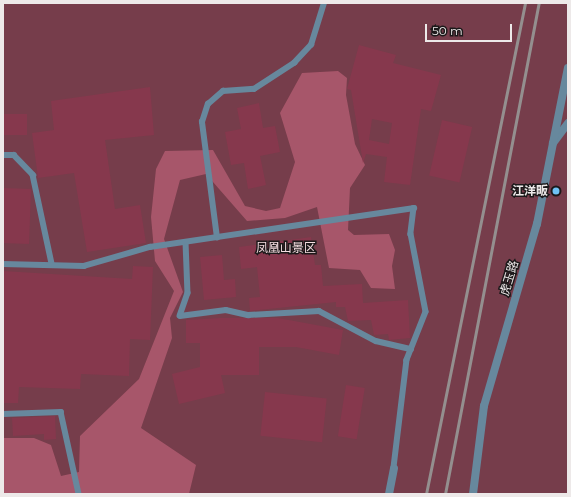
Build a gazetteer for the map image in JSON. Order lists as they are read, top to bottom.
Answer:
{
  "streets": {
    "street": ["虎玉路"]
  },
  "parks": ["凤凰山景区"],
  "places": ["江洋畈"],
  "scale_bar": "50 m"
}
